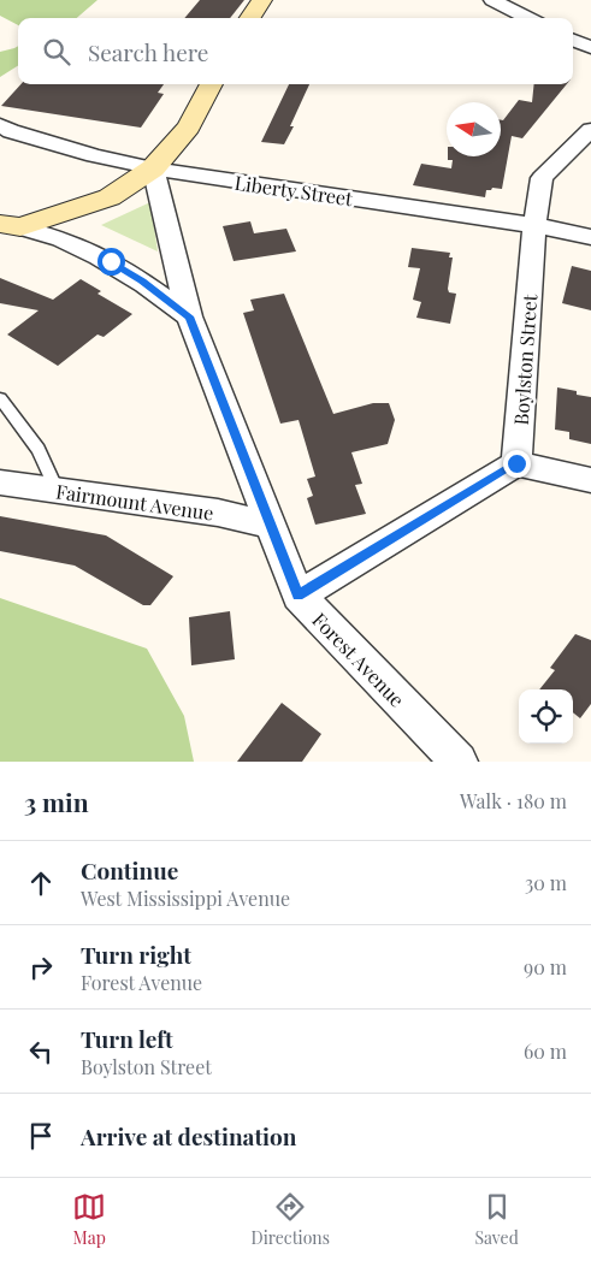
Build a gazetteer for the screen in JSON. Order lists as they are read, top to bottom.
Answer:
{
  "streets": {
    "street": [
      "Liberty Street",
      "Boylston Street",
      "Fairmount Avenue",
      "Forest Avenue"
    ]
  },
  "crossings": [
    ["Liberty Street", "Boylston Street"],
    ["Liberty Street", "Forest Avenue"],
    ["Fairmount Avenue", "Forest Avenue"]
  ],
  "north": "left",
  "page": {
    "search": "Search here",
    "heading": ["3 min", "Walk · 180 m"],
    "list": [
      ["Continue", "West Mississippi Avenue", "30 m"],
      ["Turn right", "Forest Avenue", "90 m"],
      ["Turn left", "Boylston Street", "60 m"],
      "Arrive at destination"
    ],
    "nav": ["Map", "Directions", "Saved"]
  }
}
